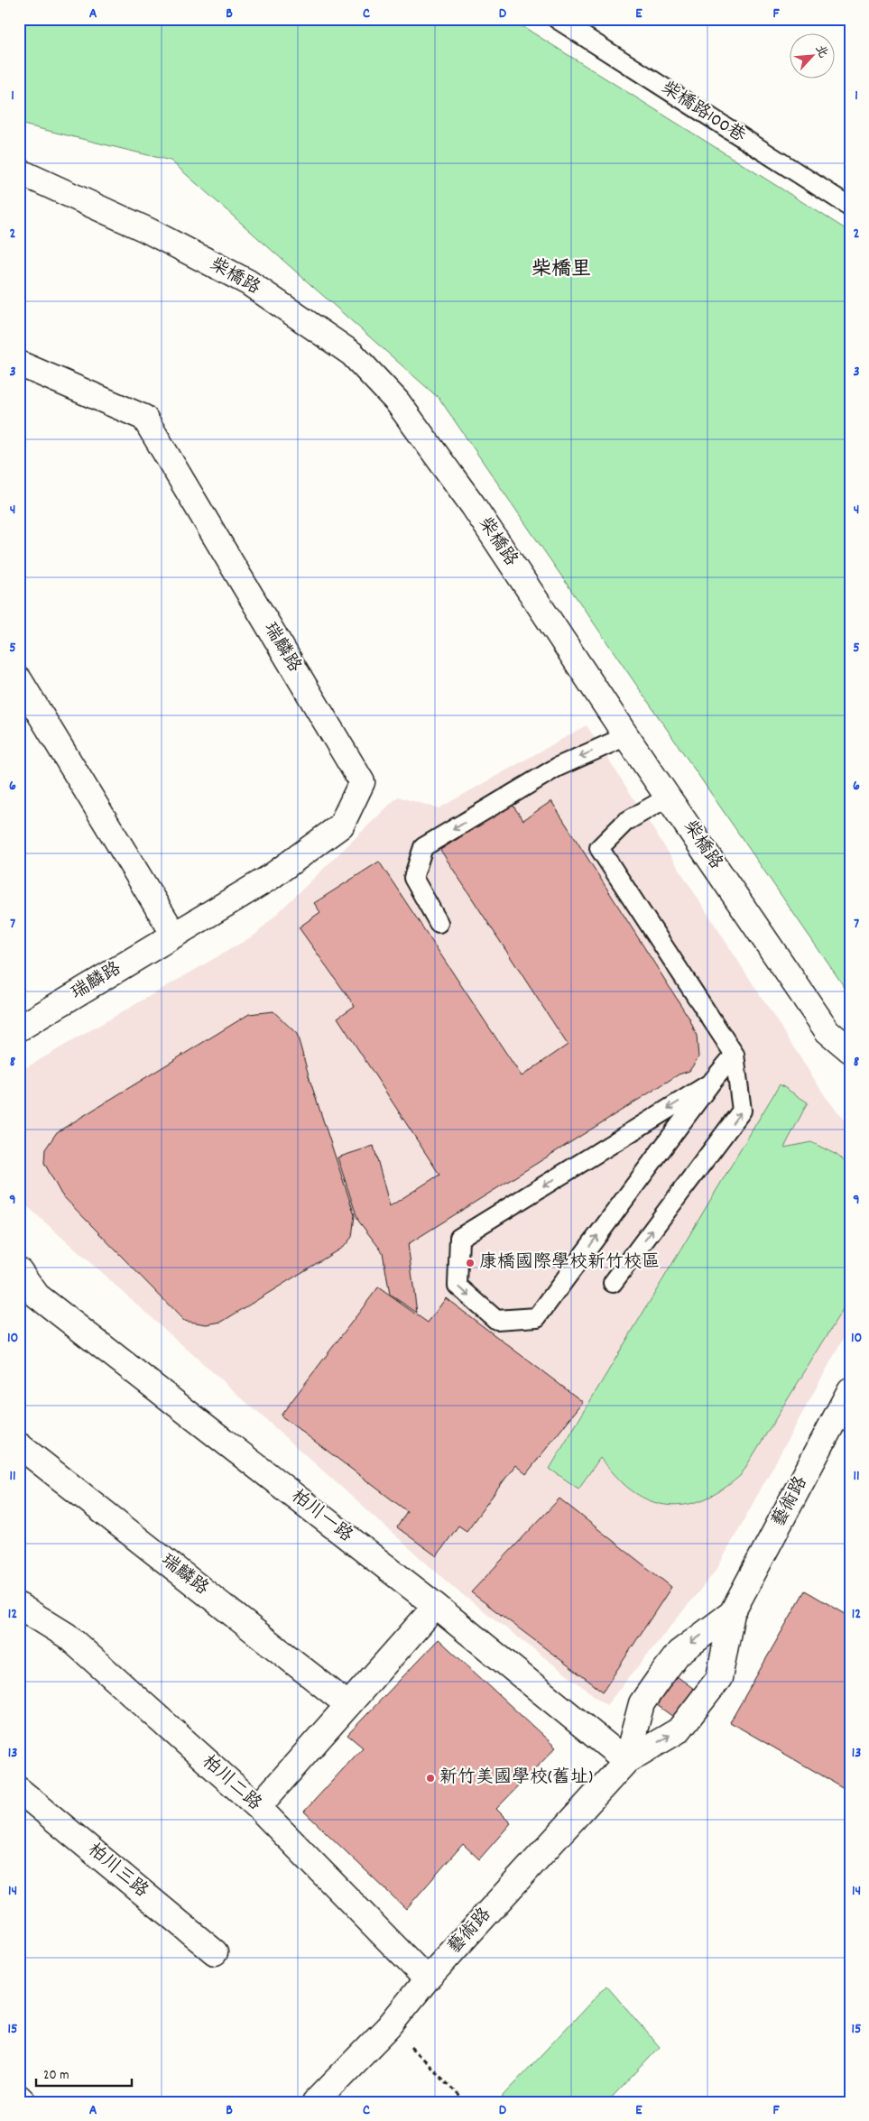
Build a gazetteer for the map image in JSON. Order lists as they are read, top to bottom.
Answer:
{
  "streets": {
    "street": [
      "柴橋路",
      "瑞麟路",
      "藝術路",
      "柏川一路",
      "柏川二路",
      "柏川三路"
    ],
    "lane": ["柴橋路100巷"]
  },
  "crossings": [
    ["藝術路", "柏川一路"],
    ["藝術路", "柏川二路"]
  ],
  "districts": ["柴橋里"],
  "places": ["康橋國際學校新竹校區", "新竹美國學校(舊址)"],
  "scale_bar": "20 m",
  "north": "top right",
  "grid": {
    "columns": [
      "A",
      "B",
      "C",
      "D",
      "E",
      "F"
    ],
    "rows": [
      "1",
      "2",
      "3",
      "4",
      "5",
      "6",
      "7",
      "8",
      "9",
      "10",
      "11",
      "12",
      "13",
      "14",
      "15"
    ]
  }
}
